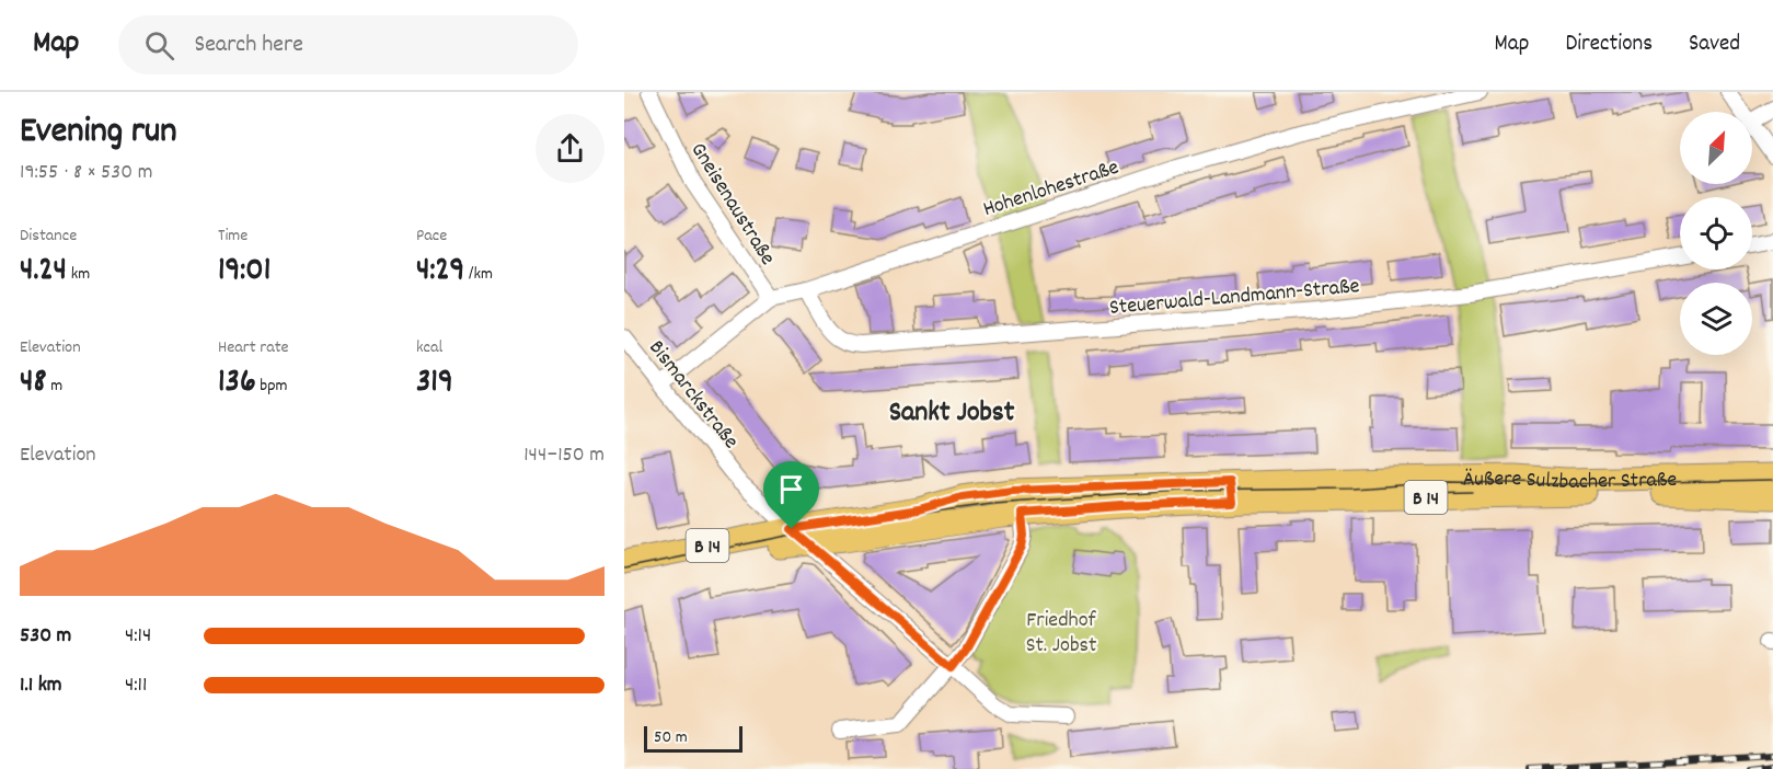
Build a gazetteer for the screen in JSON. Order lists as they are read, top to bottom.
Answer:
{
  "streets": {
    "main road": ["Äußere Sulzbacher Straße", "B 14"],
    "street": [
      "Hohenlohestraße",
      "Gneisenaustraße",
      "Steuerwald-Landmann-Straße",
      "Bismarckstraße"
    ]
  },
  "crossings": [
    ["Hohenlohestraße", "Gneisenaustraße"],
    ["Hohenlohestraße", "Steuerwald-Landmann-Straße"],
    ["Hohenlohestraße", "Bismarckstraße"],
    ["Bismarckstraße", "Äußere Sulzbacher Straße"]
  ],
  "districts": ["Sankt Jobst"],
  "parks": ["Friedhof St. Jobst"],
  "scale_bar": "50 m",
  "north": "top right",
  "page": {
    "header": "Map",
    "search": "Search here",
    "nav": ["Map", "Directions", "Saved"],
    "heading": ["Evening run", "19:55 · 8 × 530 m"],
    "stats": [
      ["Distance", "4.24 km"],
      ["Time", "19:01"],
      ["Pace", "4:29 /km"],
      ["Elevation", "48 m"],
      ["Heart rate", "136 bpm"],
      ["kcal", "319"]
    ],
    "chart": ["Elevation", "144–150 m"],
    "list": [
      {
        "name": "530 m",
        "note": "4:14"
      },
      {
        "name": "1.1 km",
        "note": "4:11"
      }
    ],
    "scale": "50 m"
  }
}
